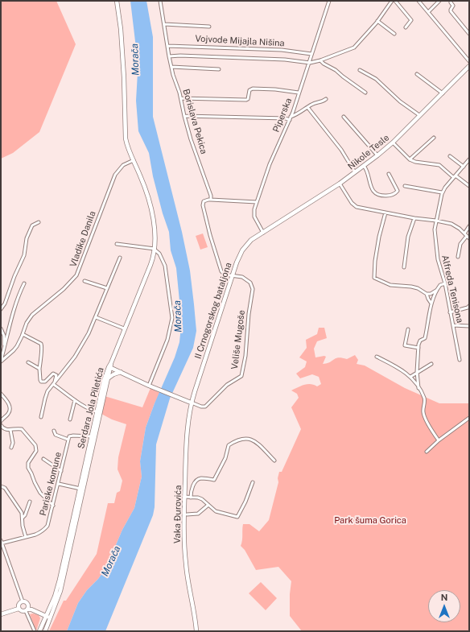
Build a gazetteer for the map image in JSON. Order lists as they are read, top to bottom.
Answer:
{
  "streets": {
    "main road": [
      "Nikole Tesle",
      "II Crnogorskog bataljona",
      "Serdara Jola Piletića",
      "Vaka Đurovića"
    ],
    "street": [
      "Vojvode Mijajla Nišina",
      "Piperska",
      "Borislava Pekica",
      "Vladike Danila",
      "Alfreda Tenisona",
      "Veliše Mugoše",
      "Pariske komune"
    ]
  },
  "crossings": [
    ["Vojvode Mijajla Nišina", "Piperska"],
    ["Vojvode Mijajla Nišina", "Borislava Pekica"],
    ["Piperska", "Nikole Tesle"],
    ["Piperska", "II Crnogorskog bataljona"],
    ["Nikole Tesle", "II Crnogorskog bataljona"],
    ["Vladike Danila", "Serdara Jola Piletića"],
    ["II Crnogorskog bataljona", "Veliše Mugoše"],
    ["II Crnogorskog bataljona", "Vaka Đurovića"],
    ["Veliše Mugoše", "Vaka Đurovića"]
  ],
  "water": ["Morača"],
  "parks": ["Park šuma Gorica"],
  "north": "top"
}
